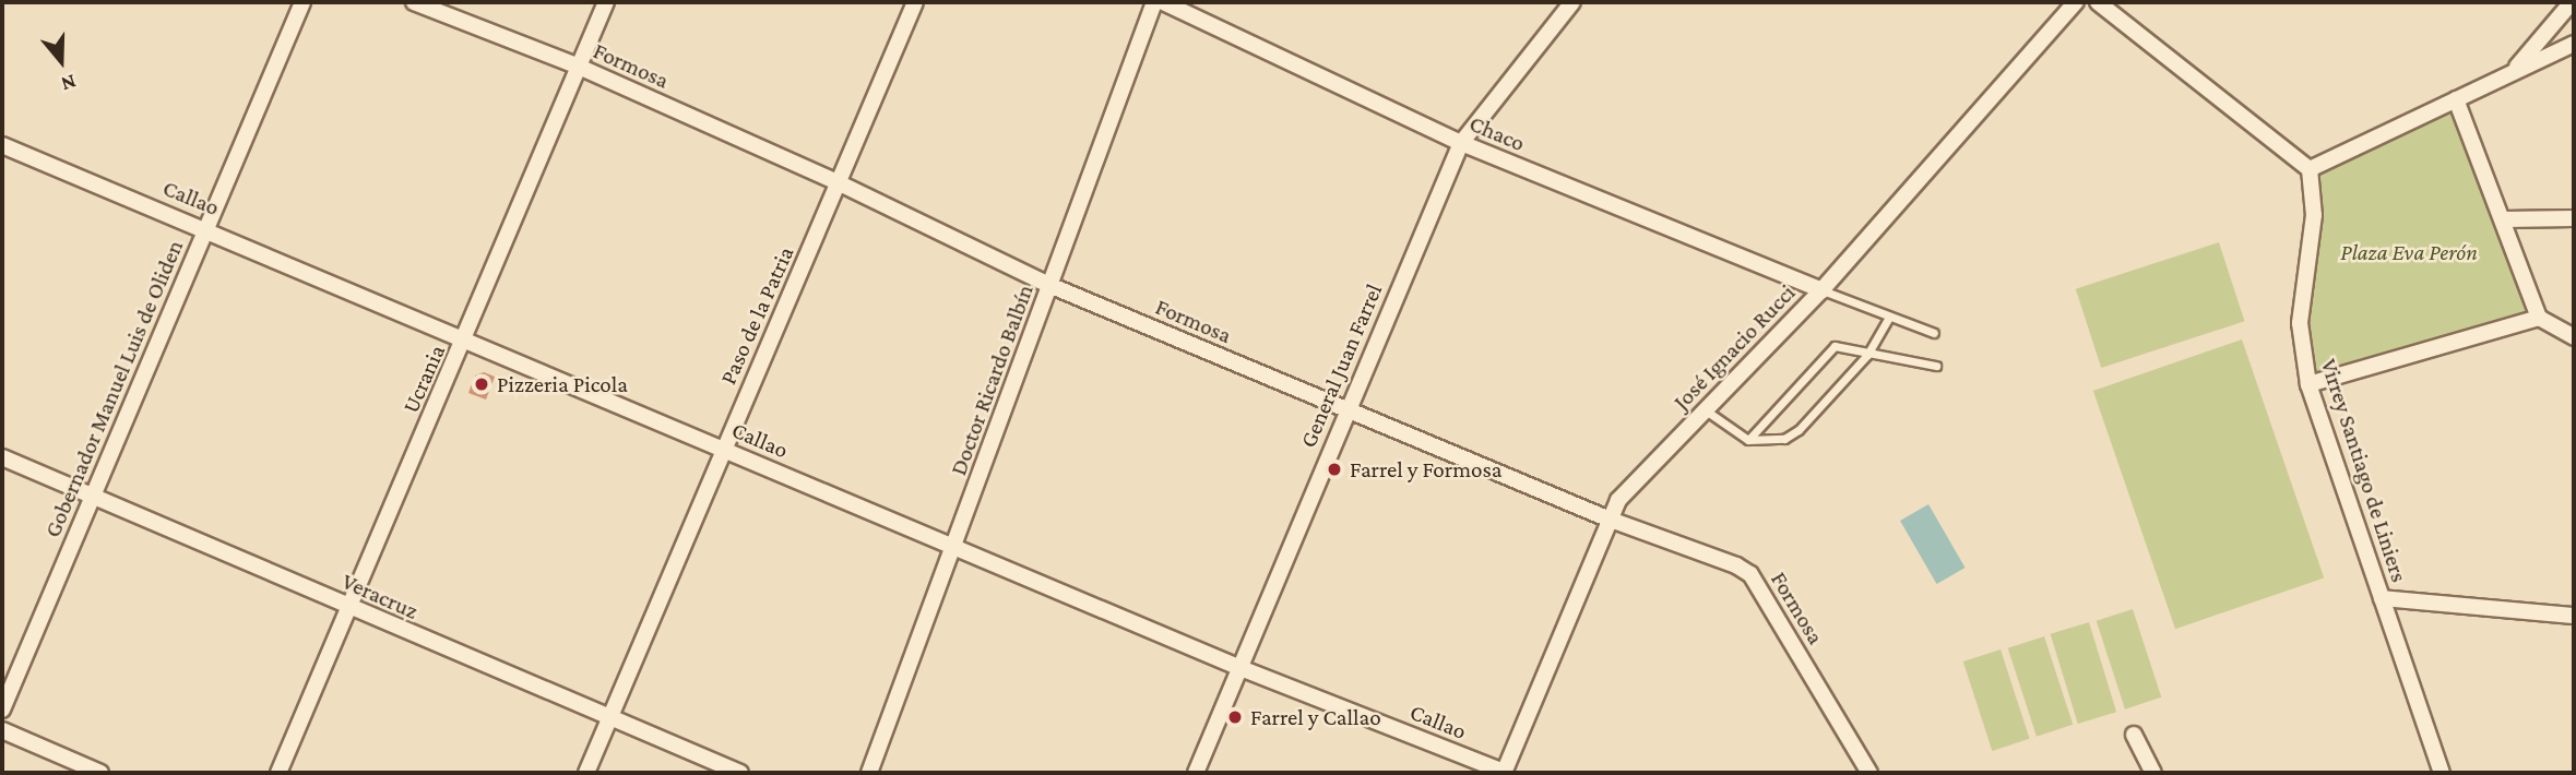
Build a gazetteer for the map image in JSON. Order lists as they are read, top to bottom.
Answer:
{
  "streets": {
    "street": [
      "Formosa",
      "Chaco",
      "Callao",
      "Paso de la Patria",
      "José Ignacio Rucci",
      "General Juan Farrel",
      "Ucrania",
      "Doctor Ricardo Balbín",
      "Gobernador Manuel Luis de Oliden",
      "Virrey Santiago de Liniers",
      "Veracruz"
    ]
  },
  "crossings": [
    ["Formosa", "Paso de la Patria"],
    ["Formosa", "José Ignacio Rucci"],
    ["Formosa", "General Juan Farrel"],
    ["Formosa", "Ucrania"],
    ["Formosa", "Doctor Ricardo Balbín"],
    ["Chaco", "José Ignacio Rucci"],
    ["Chaco", "General Juan Farrel"],
    ["Callao", "Paso de la Patria"],
    ["Callao", "José Ignacio Rucci"],
    ["Callao", "General Juan Farrel"],
    ["Callao", "Ucrania"],
    ["Callao", "Doctor Ricardo Balbín"],
    ["Callao", "Gobernador Manuel Luis de Oliden"],
    ["Paso de la Patria", "Veracruz"],
    ["Ucrania", "Veracruz"],
    ["Gobernador Manuel Luis de Oliden", "Veracruz"]
  ],
  "parks": ["Plaza Eva Perón"],
  "places": ["Pizzeria Picola", "Farrel y Formosa", "Farrel y Callao"],
  "north": "bottom"
}
